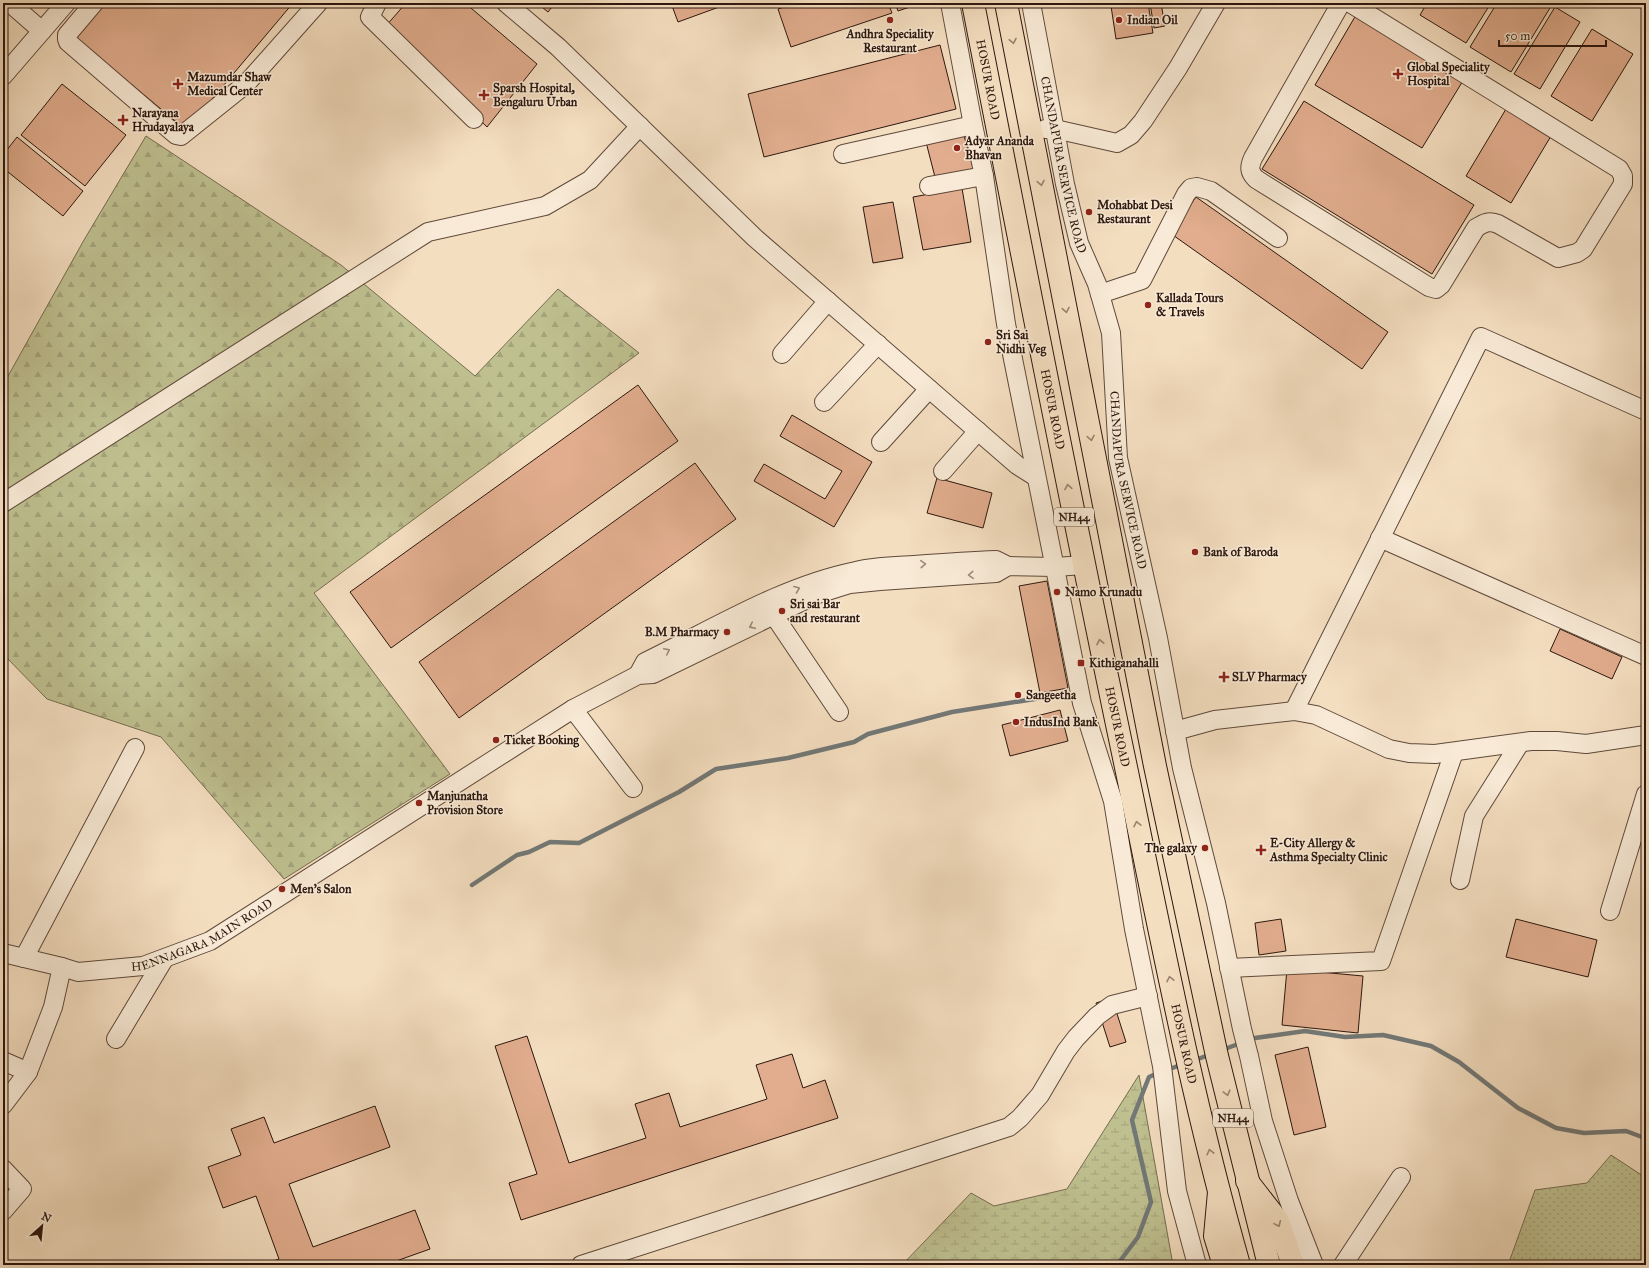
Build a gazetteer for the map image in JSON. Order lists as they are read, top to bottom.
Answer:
{
  "streets": {
    "main road": ["HOSUR ROAD", "NH44"],
    "street": ["CHANDAPURA SERVICE ROAD", "HENNAGARA MAIN ROAD"]
  },
  "crossings": [
    ["HOSUR ROAD", "HENNAGARA MAIN ROAD"]
  ],
  "places": {
    "other": [
      "Andhra Speciality Restaurant",
      "Indian Oil",
      "Adyar Ananda Bhavan",
      "Mohabbat Desi Restaurant",
      "Kallada Tours & Travels",
      "Sri Sai Nidhi Veg",
      "Bank of Baroda",
      "Namo Krunadu",
      "Sri sai Bar and restaurant",
      "B.M Pharmacy",
      "Sangeetha",
      "IndusInd Bank",
      "Ticket Booking",
      "Manjunatha Provision Store",
      "The galaxy",
      "Men's Salon"
    ],
    "health": [
      "Global Speciality Hospital",
      "Mazumdar Shaw Medical Center",
      "Sparsh Hospital, Bengaluru Urban",
      "Narayana Hrudayalaya",
      "SLV Pharmacy",
      "E-City Allergy & Asthma Specialty Clinic"
    ],
    "transit": ["Kithiganahalli"]
  },
  "scale_bar": "50 m",
  "north": "top right"
}
